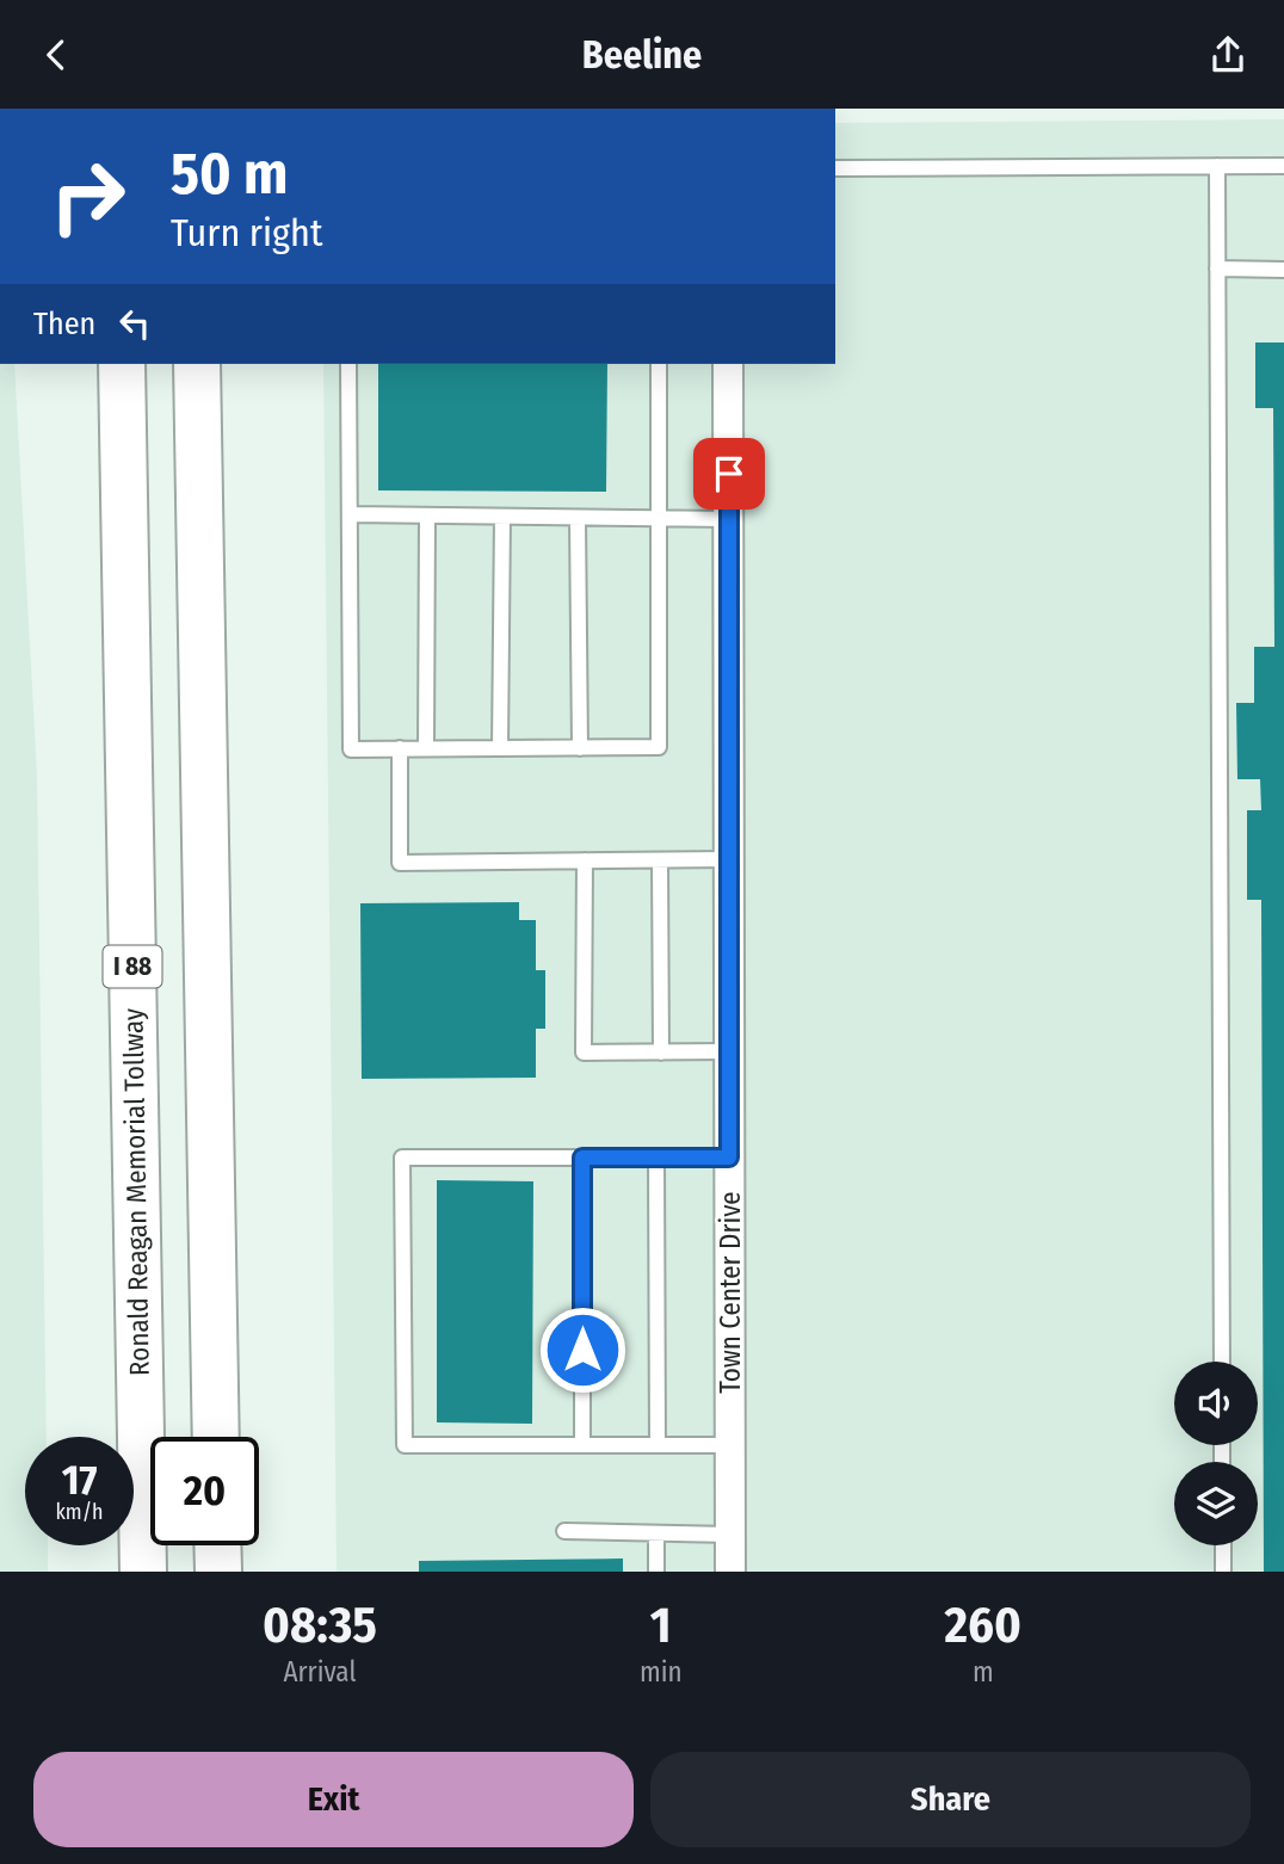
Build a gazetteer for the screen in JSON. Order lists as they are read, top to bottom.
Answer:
{
  "streets": {
    "highway": ["I 88", "Ronald Reagan Memorial Tollway"],
    "street": ["Town Center Drive"]
  },
  "page": {
    "header": "Beeline",
    "turn": ["50 m", "Turn right"],
    "then": "Then",
    "speed": "17 km/h",
    "limit": "20",
    "eta": [
      "08:35",
      "Arrival",
      "1",
      "min",
      "260",
      "m"
    ],
    "buttons": ["Exit", "Share"]
  }
}
